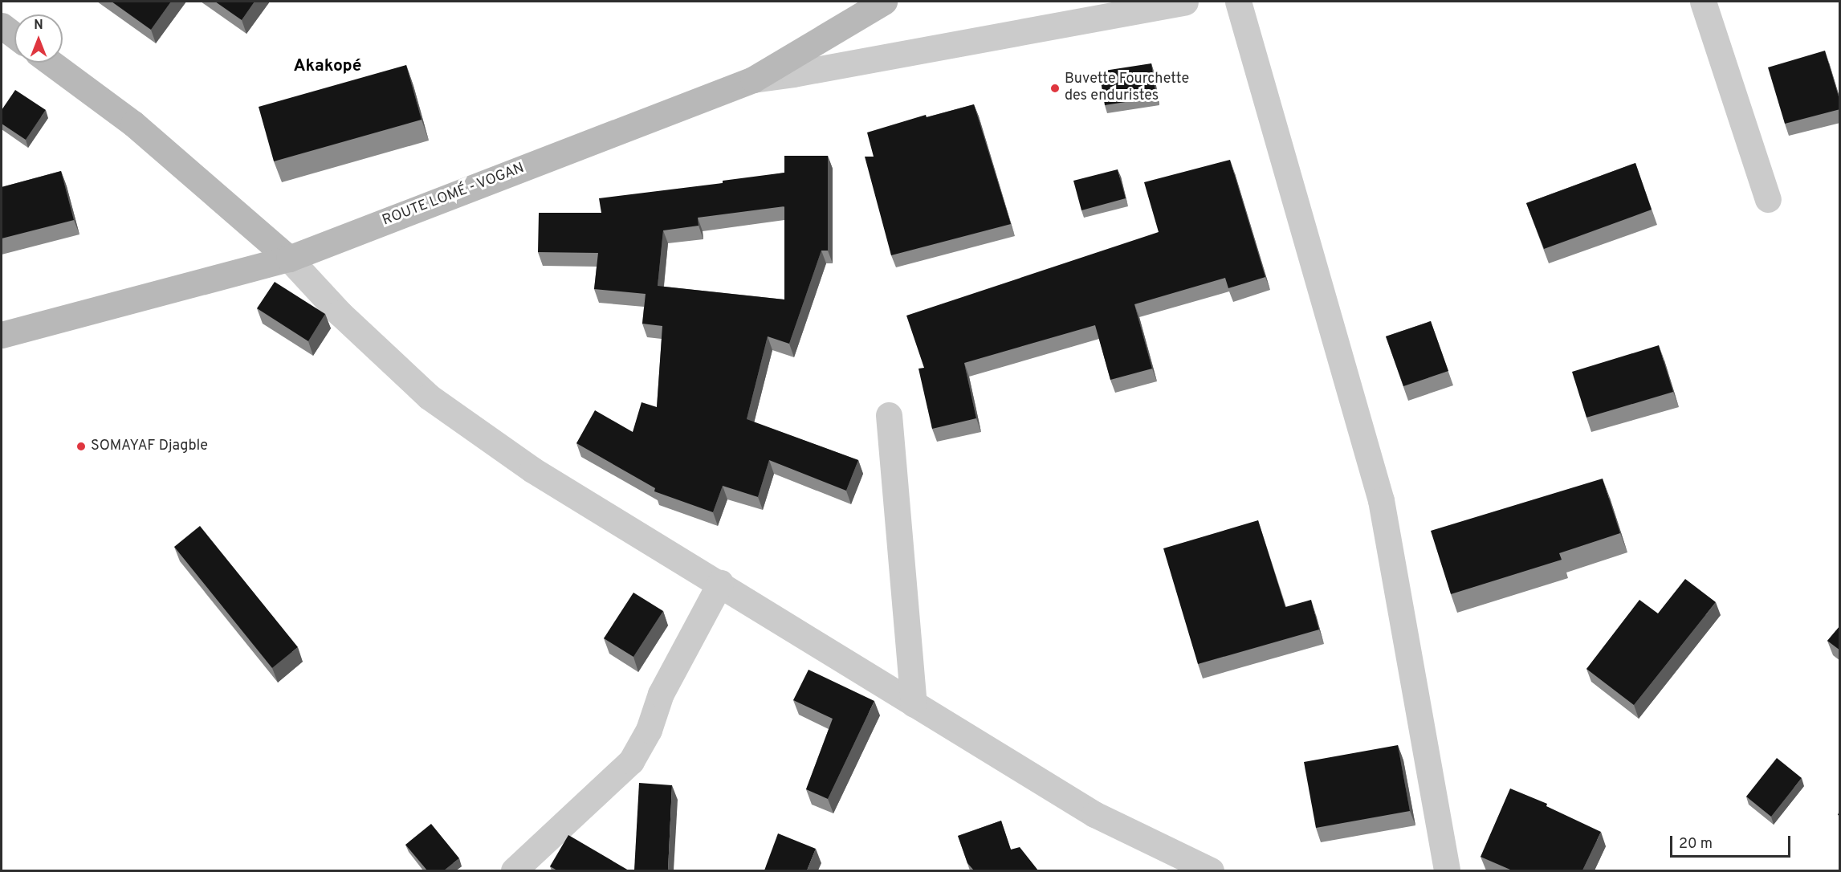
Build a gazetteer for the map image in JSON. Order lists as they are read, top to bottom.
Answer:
{
  "streets": {
    "main road": ["ROUTE LOMÉ - VOGAN"]
  },
  "districts": ["Akakopé"],
  "places": ["Buvette Fourchette des enduristes", "SOMAYAF Djagble"],
  "scale_bar": "20 m",
  "north": "top"
}
